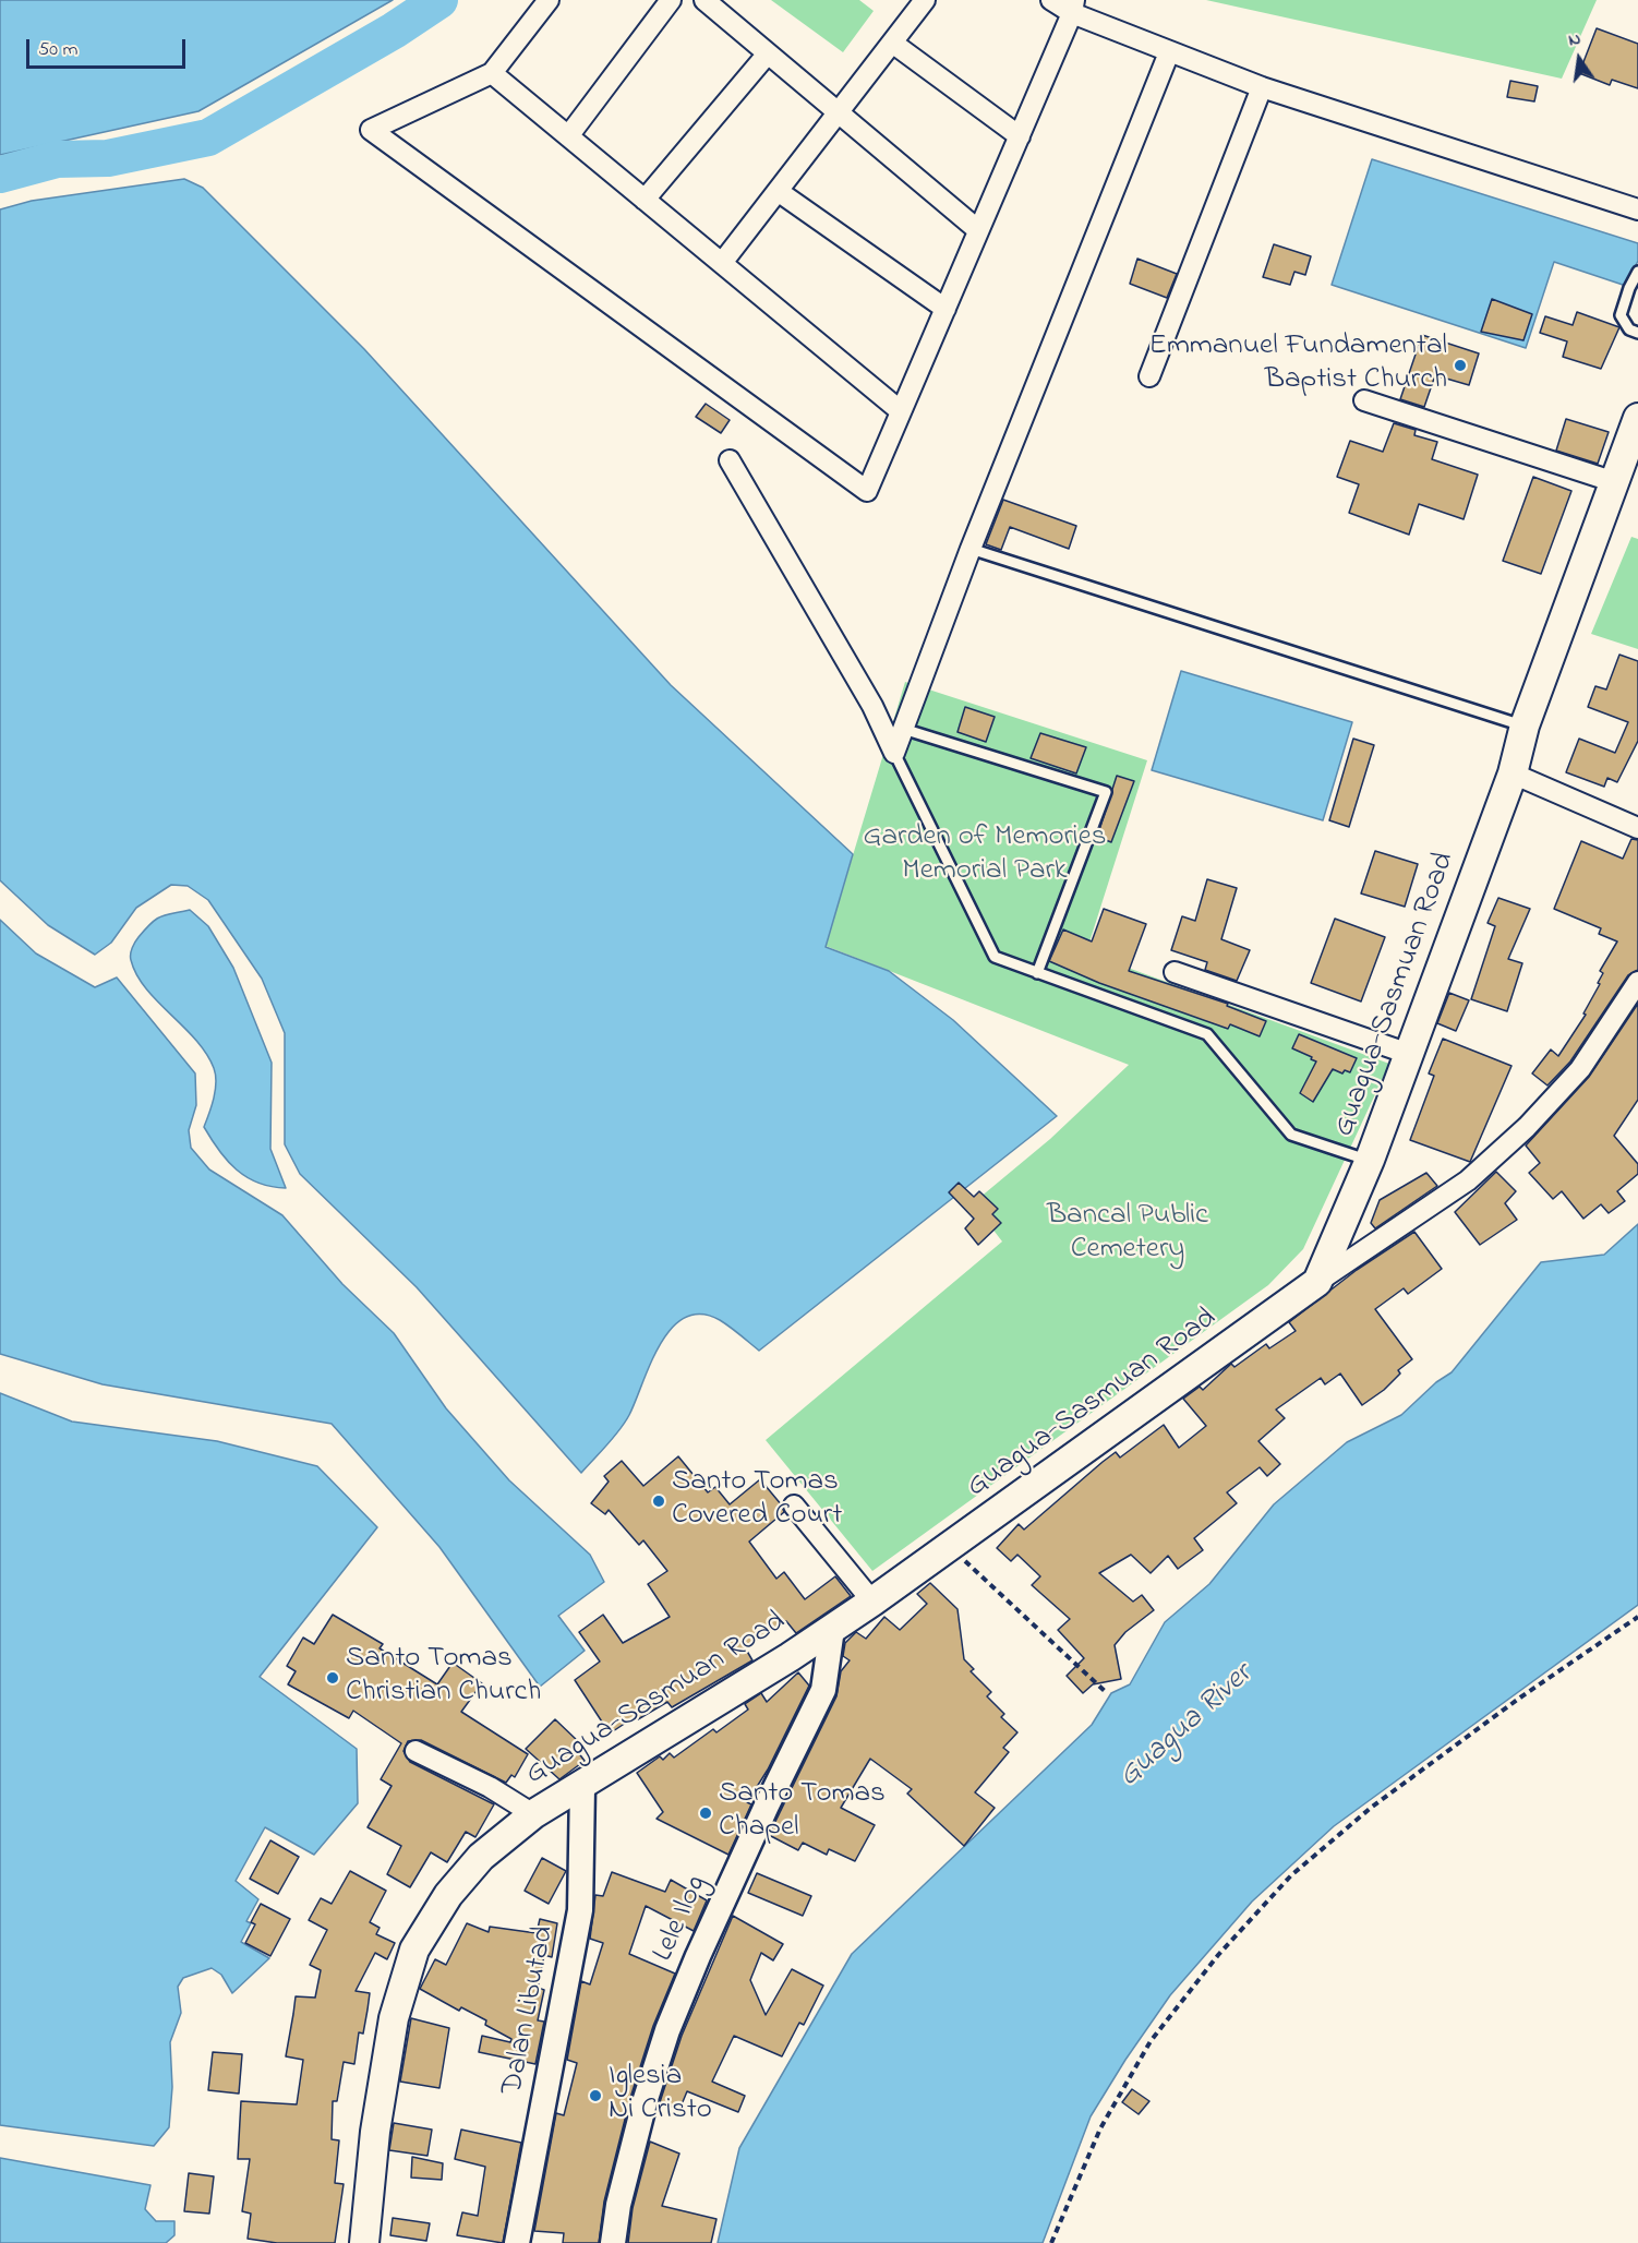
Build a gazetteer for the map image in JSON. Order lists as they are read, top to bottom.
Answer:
{
  "streets": {
    "main road": ["Guagua-Sasmuan Road"],
    "street": ["Lele Ilog", "Dalan Libutad"]
  },
  "crossings": [
    ["Guagua-Sasmuan Road", "Lele Ilog"],
    ["Guagua-Sasmuan Road", "Dalan Libutad"]
  ],
  "water": ["Guagua River"],
  "parks": ["Garden of Memories Memorial Park", "Bancal Public Cemetery"],
  "places": [
    "Emmanuel Fundamental Baptist Church",
    "Santo Tomas Covered Court",
    "Santo Tomas Christian Church",
    "Santo Tomas Chapel",
    "Iglesia Ni Cristo"
  ],
  "scale_bar": "50 m",
  "north": "top"
}
